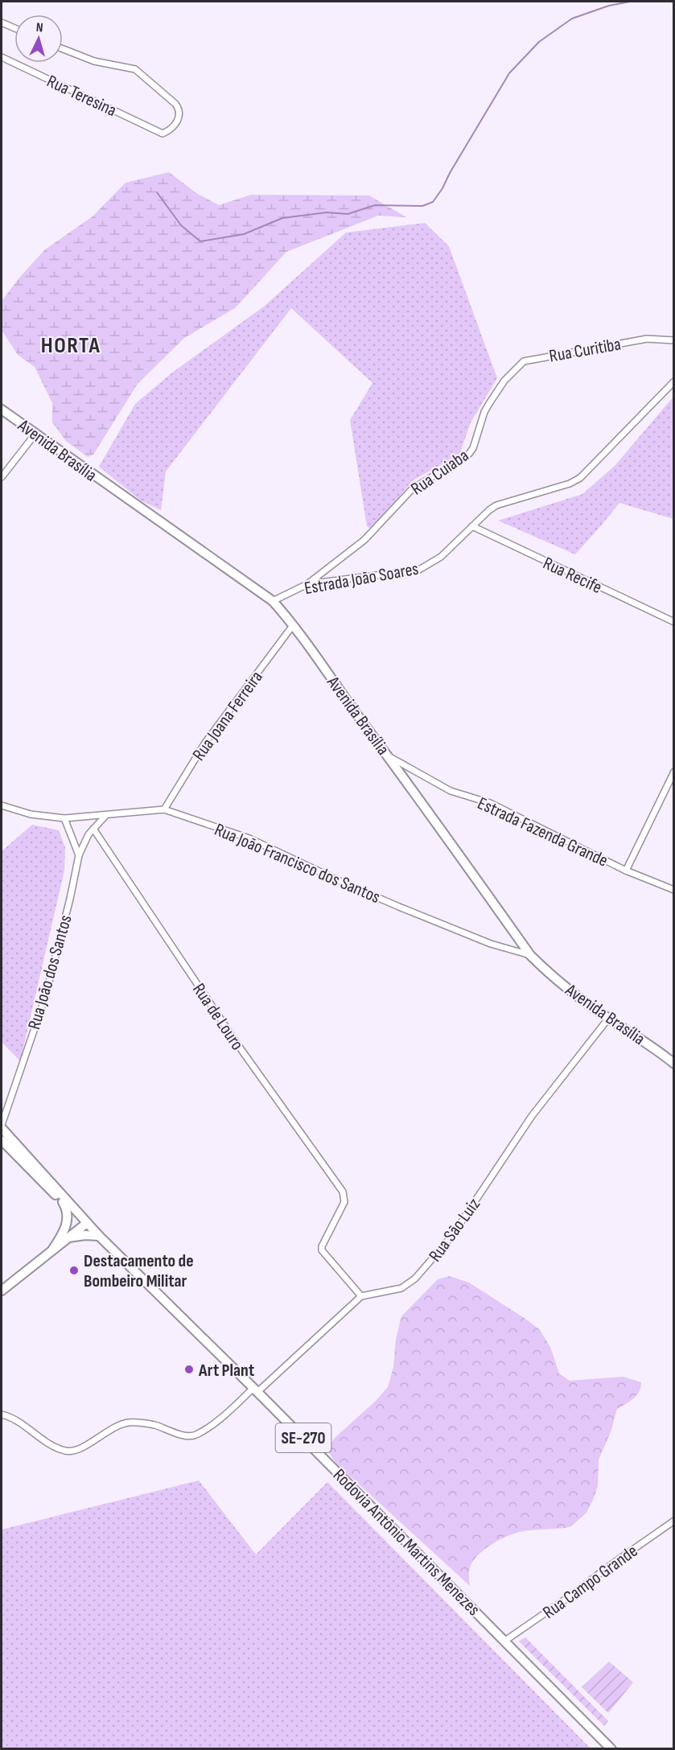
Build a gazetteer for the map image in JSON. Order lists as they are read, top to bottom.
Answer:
{
  "streets": {
    "main road": ["Avenida Brasília", "SE-270", "Rodovia Antônio Martins Menezes"],
    "street": [
      "Rua Teresina",
      "Rua Curitiba",
      "Rua Cuiaba",
      "Rua Recife",
      "Estrada João Soares",
      "Rua Joana Ferreira",
      "Estrada Fazenda Grande",
      "Rua João Francisco dos Santos",
      "Rua João dos Santos",
      "Rua de Louro",
      "Rua São Luiz",
      "Rua Campo Grande"
    ]
  },
  "crossings": [
    ["Rua Curitiba", "Rua Cuiaba"],
    ["Avenida Brasília", "Estrada João Soares"],
    ["Avenida Brasília", "Rua Joana Ferreira"],
    ["Avenida Brasília", "Estrada Fazenda Grande"],
    ["Avenida Brasília", "Rua João Francisco dos Santos"],
    ["Avenida Brasília", "Rua São Luiz"],
    ["Rua Cuiaba", "Estrada João Soares"],
    ["Rua Recife", "Estrada João Soares"],
    ["Rua Joana Ferreira", "Rua João Francisco dos Santos"],
    ["Rua João Francisco dos Santos", "Rua João dos Santos"],
    ["Rua João dos Santos", "Rua de Louro"],
    ["Rua João dos Santos", "Rodovia Antônio Martins Menezes"],
    ["Rua de Louro", "Rua São Luiz"],
    ["Rodovia Antônio Martins Menezes", "Rua Campo Grande"]
  ],
  "districts": ["HORTA"],
  "places": ["Destacamento de Bombeiro Militar", "Art Plant"],
  "north": "top"
}
